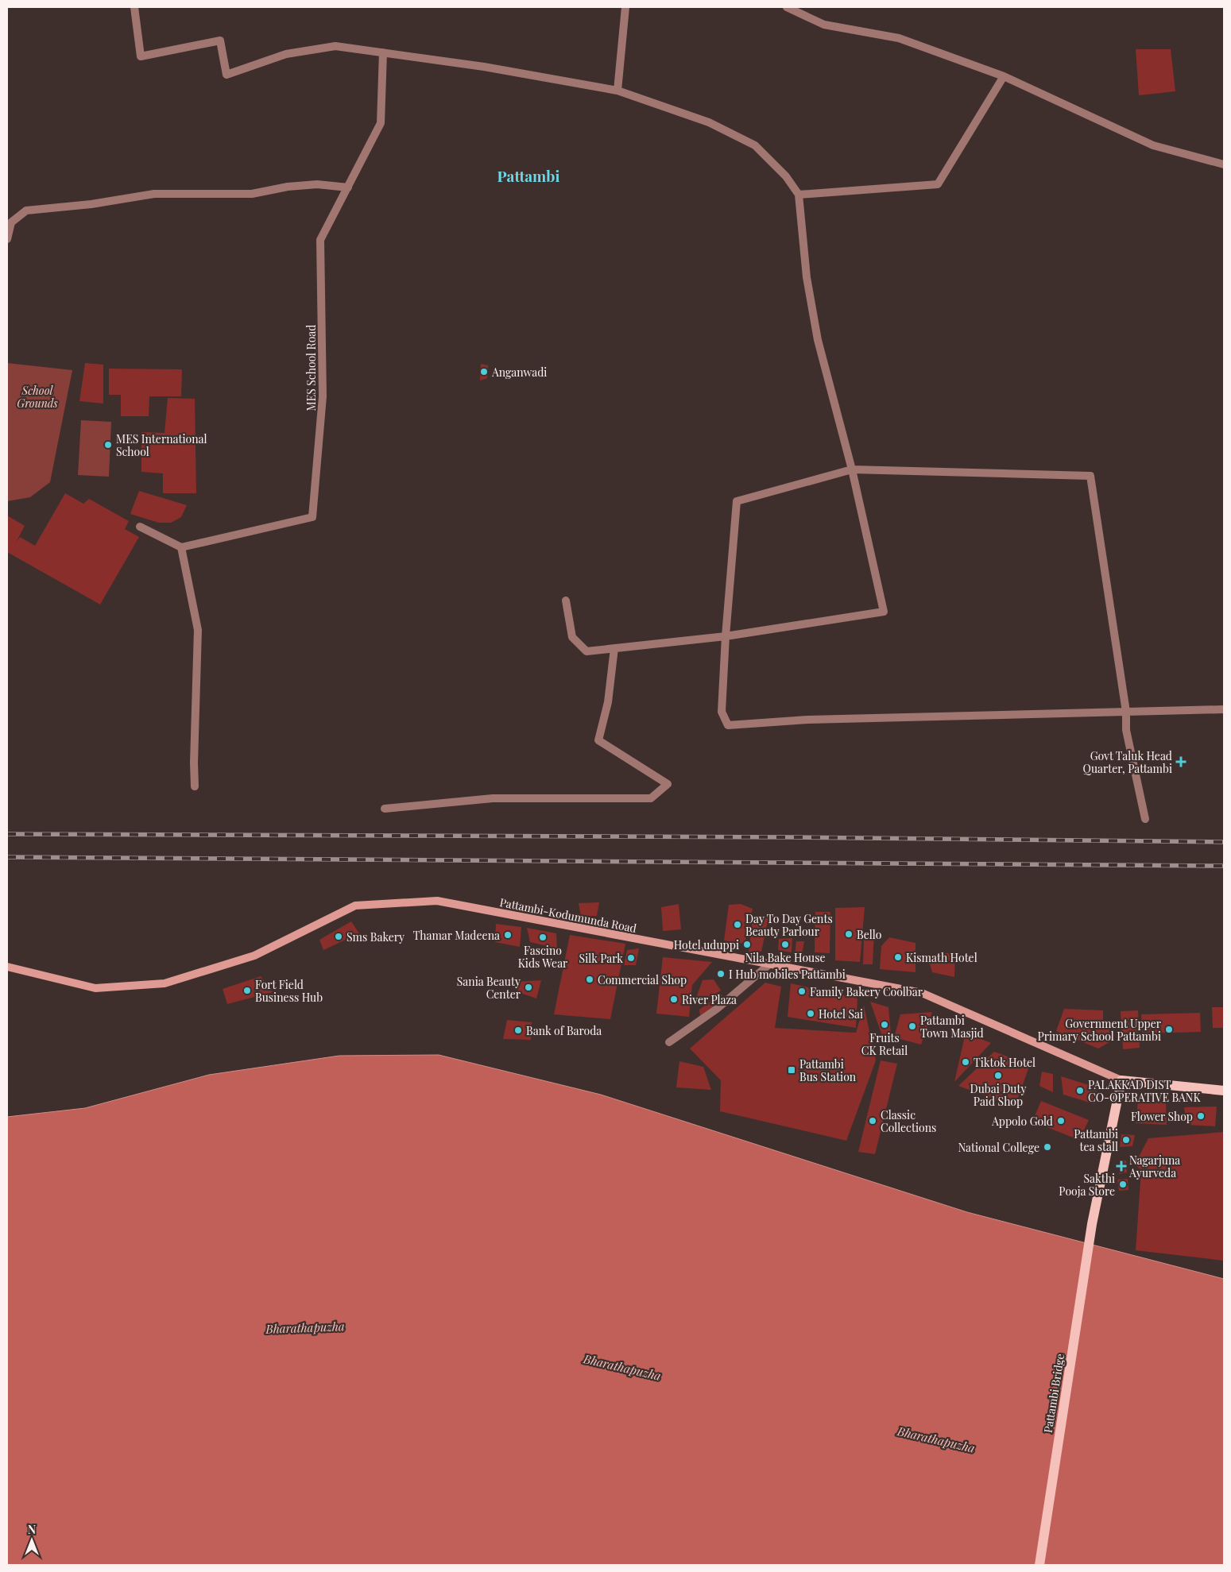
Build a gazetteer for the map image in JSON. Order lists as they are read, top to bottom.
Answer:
{
  "streets": {
    "main road": ["Pattambi-Kodumunda Road", "Pattambi Bridge"],
    "street": ["MES School Road"]
  },
  "crossings": [
    ["Pattambi-Kodumunda Road", "Pattambi Bridge"]
  ],
  "districts": ["Pattambi"],
  "water": ["Bharathapuzha"],
  "parks": ["School Grounds"],
  "places": {
    "other": [
      "Anganwadi",
      "MES International School",
      "Day To Day Gents Beauty Parlour",
      "Bello",
      "Thamar Madeena",
      "Sms Bakery",
      "Fascino Kids Wear",
      "Hotel uduppi",
      "Nila Bake House",
      "Kismath Hotel",
      "Silk Park",
      "I Hub mobiles Pattambi",
      "Commercial Shop",
      "Sania Beauty Center",
      "Fort Field Business Hub",
      "Family Bakery Coolbar",
      "River Plaza",
      "Hotel Sai",
      "Fruits CK Retail",
      "Pattambi Town Masjid",
      "Government Upper Primary School Pattambi",
      "Bank of Baroda",
      "Tiktok Hotel",
      "Dubai Duty Paid Shop",
      "PALAKKAD DIST CO-OPERATIVE BANK",
      "Flower Shop",
      "Classic Collections",
      "Appolo Gold",
      "Pattambi tea stall",
      "National College",
      "Sakthi Pooja Store"
    ],
    "health": ["Govt Taluk Head Quarter, Pattambi", "Nagarjuna Ayurveda"],
    "transit": ["Pattambi Bus Station"]
  },
  "north": "top"
}
